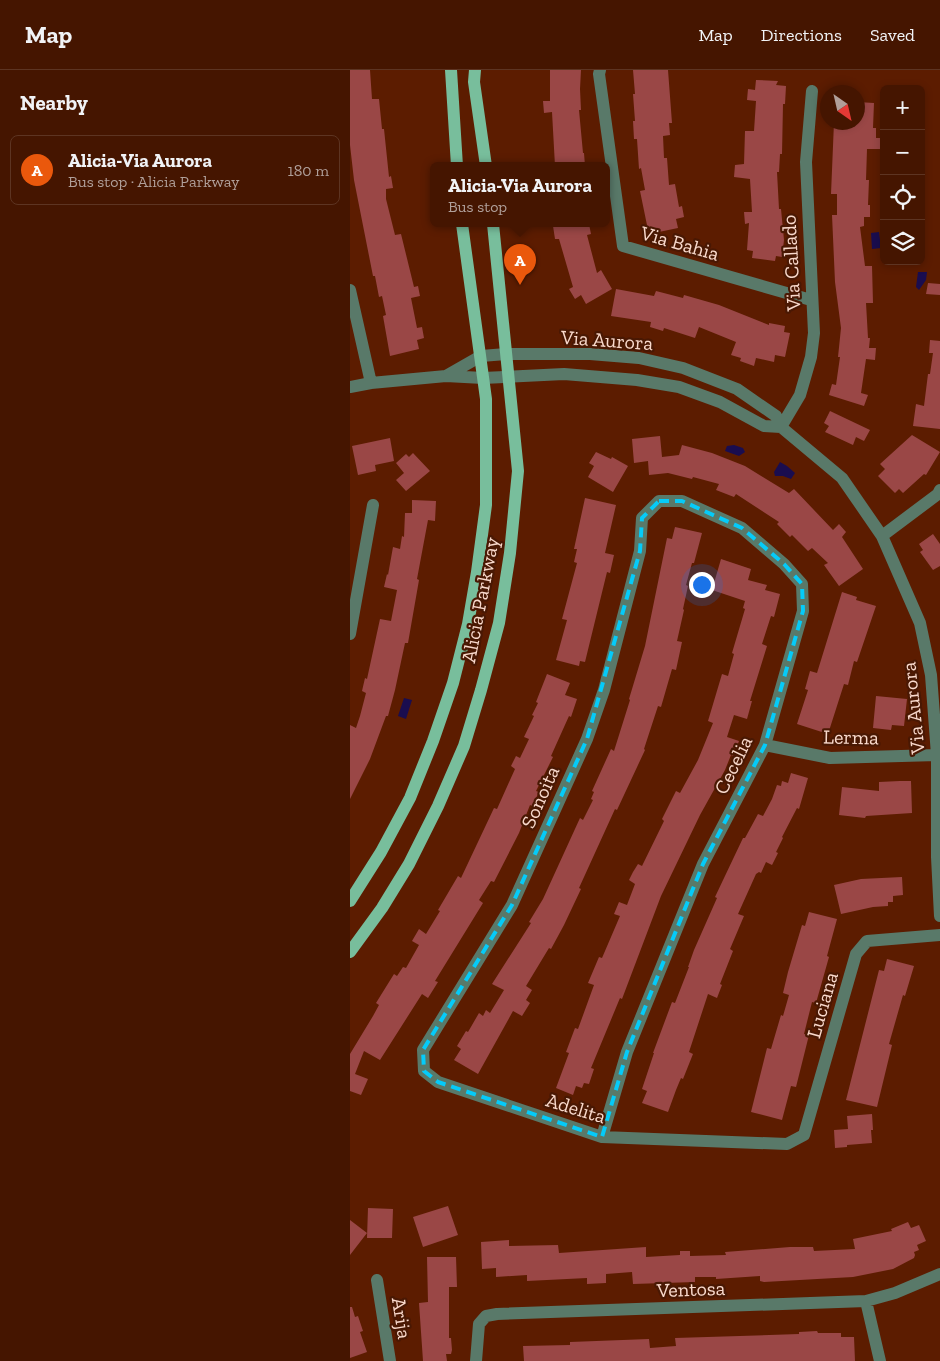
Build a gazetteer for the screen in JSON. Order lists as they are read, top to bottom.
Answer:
{
  "streets": {
    "main road": ["Alicia Parkway"],
    "street": [
      "Via Bahia",
      "Via Callado",
      "Via Aurora",
      "Lerma",
      "Cecelia",
      "Sonoita",
      "Luciana",
      "Adelita",
      "Ventosa",
      "Arija"
    ]
  },
  "crossings": [
    ["Via Bahia", "Via Callado"],
    ["Via Callado", "Via Aurora"],
    ["Via Aurora", "Alicia Parkway"],
    ["Via Aurora", "Lerma"],
    ["Lerma", "Cecelia"],
    ["Cecelia", "Sonoita"],
    ["Cecelia", "Adelita"],
    ["Sonoita", "Adelita"],
    ["Luciana", "Adelita"]
  ],
  "north": "bottom right",
  "page": {
    "header": "Map",
    "nav": ["Map", "Directions", "Saved"],
    "heading": "Nearby",
    "map_buttons": ["+", "−"],
    "list": [
      {
        "mark": "A",
        "name": "Alicia-Via Aurora",
        "note": "Bus stop · Alicia Parkway",
        "value": "180 m"
      }
    ],
    "popup": ["Alicia-Via Aurora", "Bus stop"],
    "pins": "A"
  }
}
